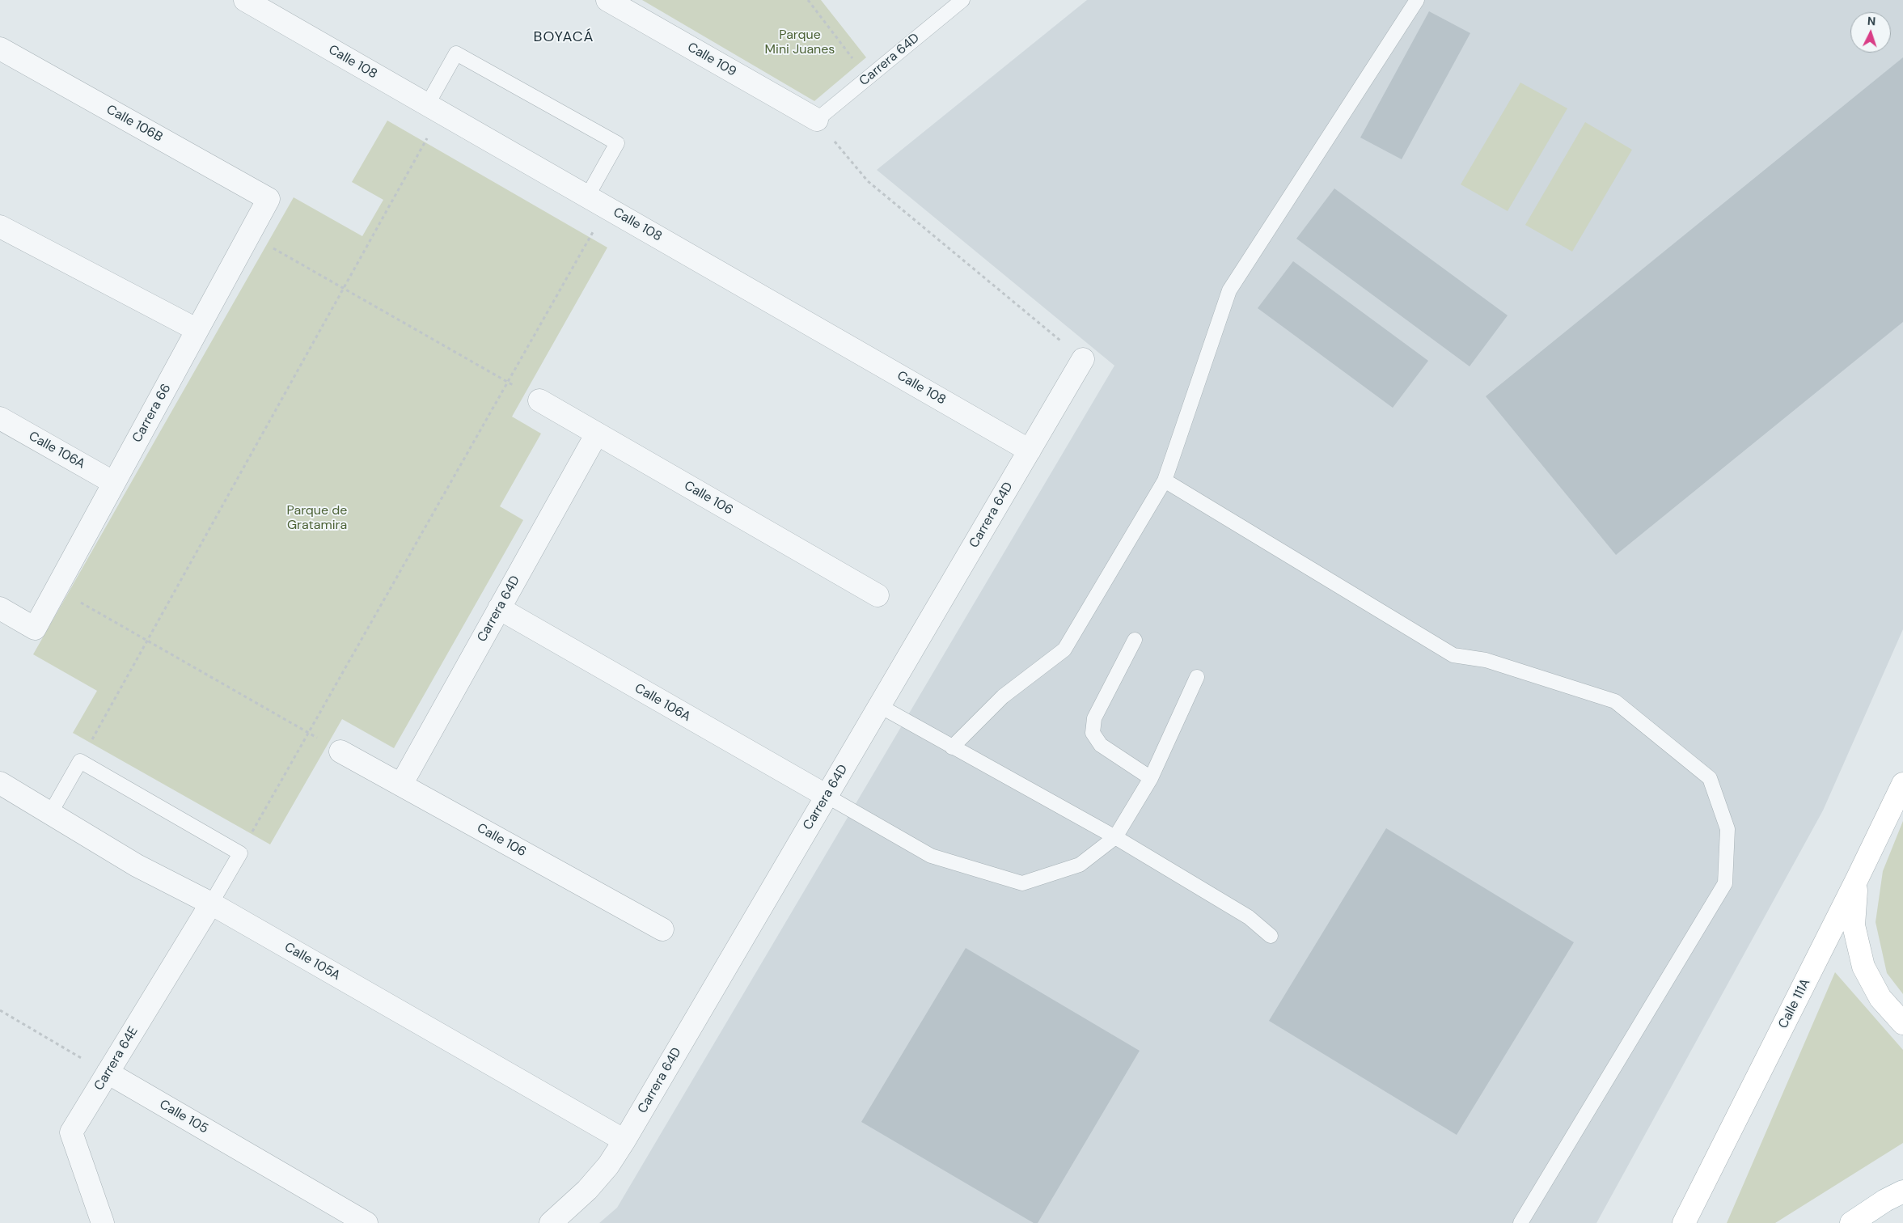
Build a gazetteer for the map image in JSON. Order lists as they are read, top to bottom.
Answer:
{
  "streets": {
    "street": [
      "Calle 109",
      "Carrera 64D",
      "Calle 108",
      "Calle 106B",
      "Carrera 66",
      "Calle 106A",
      "Calle 106",
      "Calle 105A",
      "Calle 111A",
      "Carrera 64E",
      "Calle 105"
    ]
  },
  "crossings": [
    ["Calle 109", "Carrera 64D"],
    ["Carrera 64D", "Calle 108"],
    ["Carrera 64D", "Calle 106A"],
    ["Carrera 64D", "Calle 106"],
    ["Carrera 64D", "Calle 105A"],
    ["Calle 106B", "Carrera 66"],
    ["Carrera 66", "Calle 106A"],
    ["Calle 105A", "Carrera 64E"],
    ["Carrera 64E", "Calle 105"]
  ],
  "districts": ["BOYACÁ"],
  "parks": ["Parque Mini Juanes", "Parque de Gratamira"],
  "north": "top"
}
